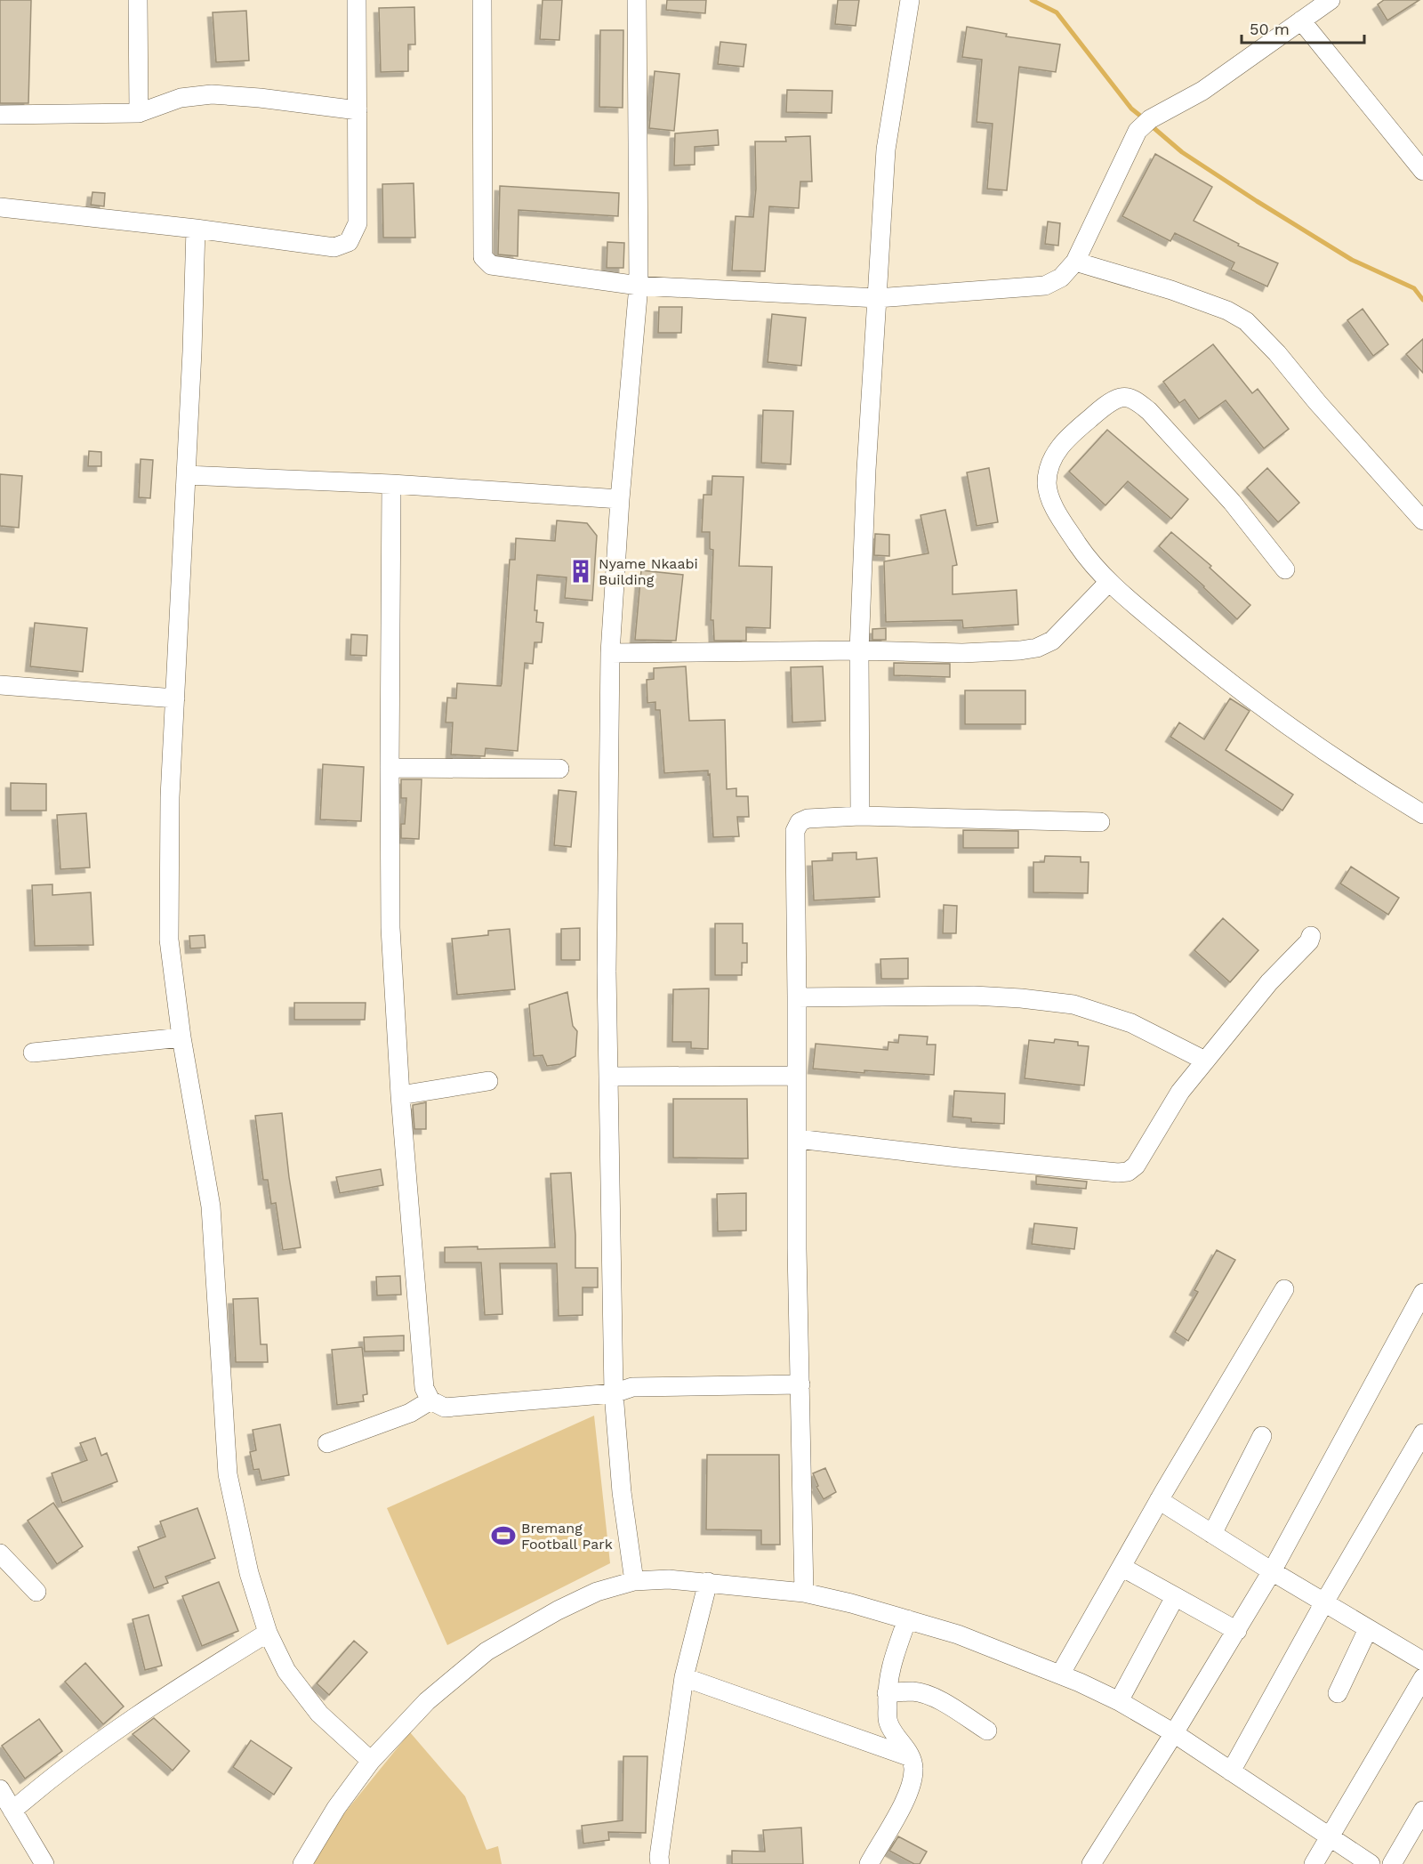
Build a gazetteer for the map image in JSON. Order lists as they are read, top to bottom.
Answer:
{
  "places": {
    "building": ["Nyame Nkaabi Building"],
    "sports": ["Bremang Football Park"]
  },
  "scale_bar": "50 m"
}
